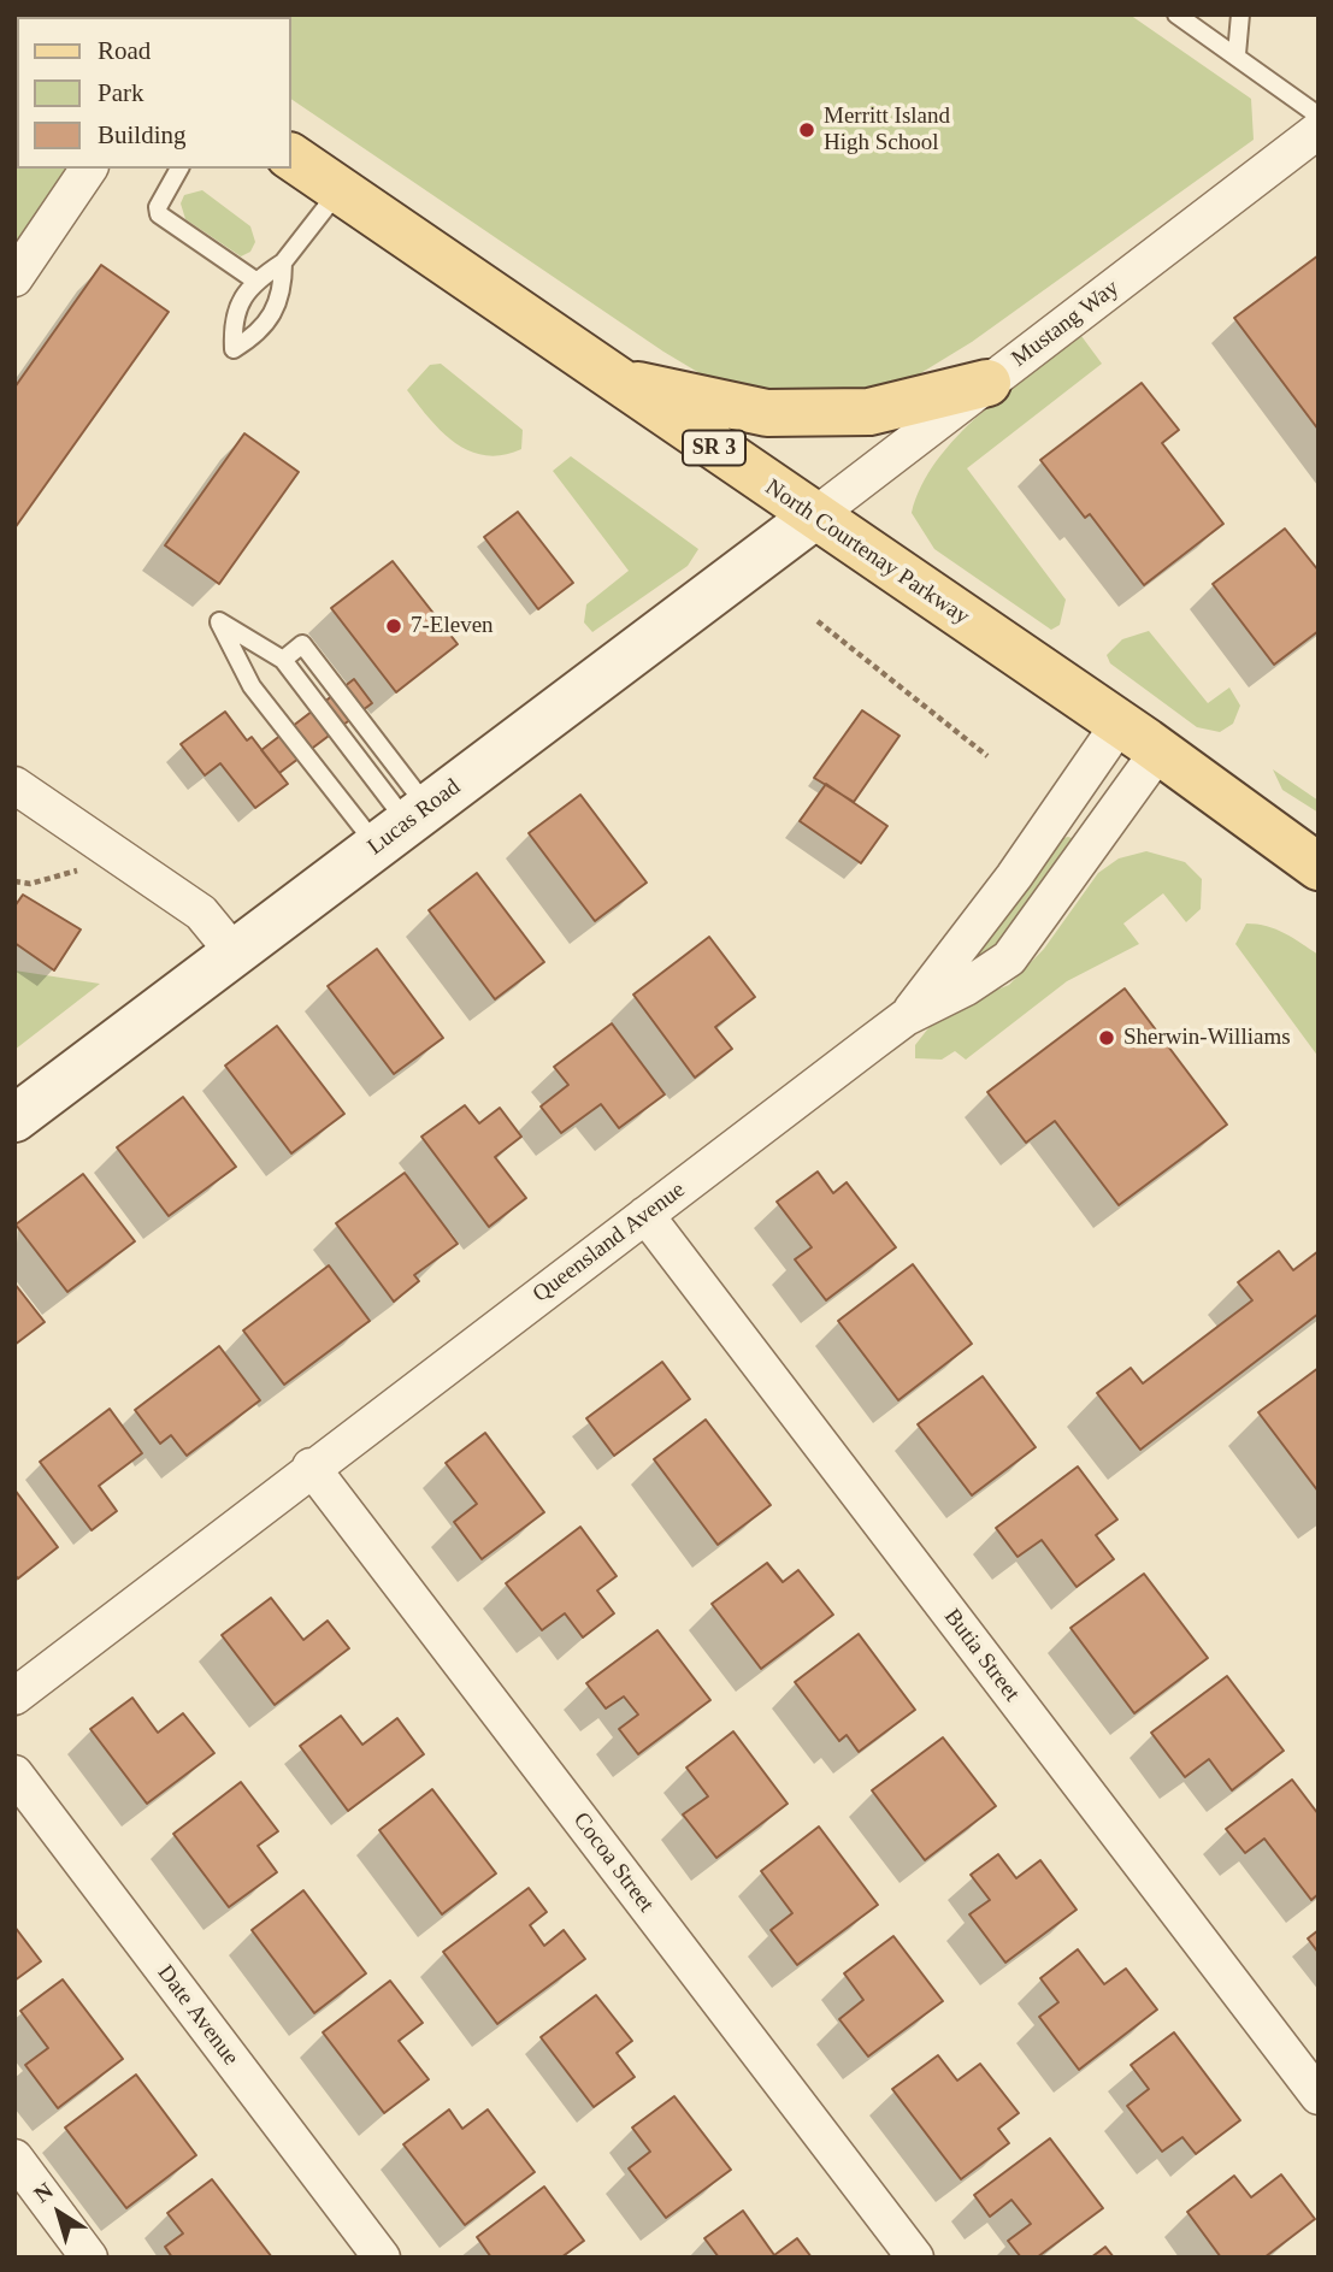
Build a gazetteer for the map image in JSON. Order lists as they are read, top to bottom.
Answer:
{
  "streets": {
    "main road": ["SR 3", "North Courtenay Parkway"],
    "street": [
      "Mustang Way",
      "Lucas Road",
      "Queensland Avenue",
      "Butia Street",
      "Cocoa Street",
      "Date Avenue"
    ]
  },
  "crossings": [
    ["Mustang Way", "North Courtenay Parkway"],
    ["Mustang Way", "Lucas Road"],
    ["North Courtenay Parkway", "Lucas Road"],
    ["North Courtenay Parkway", "Queensland Avenue"],
    ["Queensland Avenue", "Butia Street"],
    ["Queensland Avenue", "Cocoa Street"]
  ],
  "places": ["Merritt Island High School", "7-Eleven", "Sherwin-Williams"],
  "legend": ["Road", "Park", "Building"],
  "north": "top left"
}
